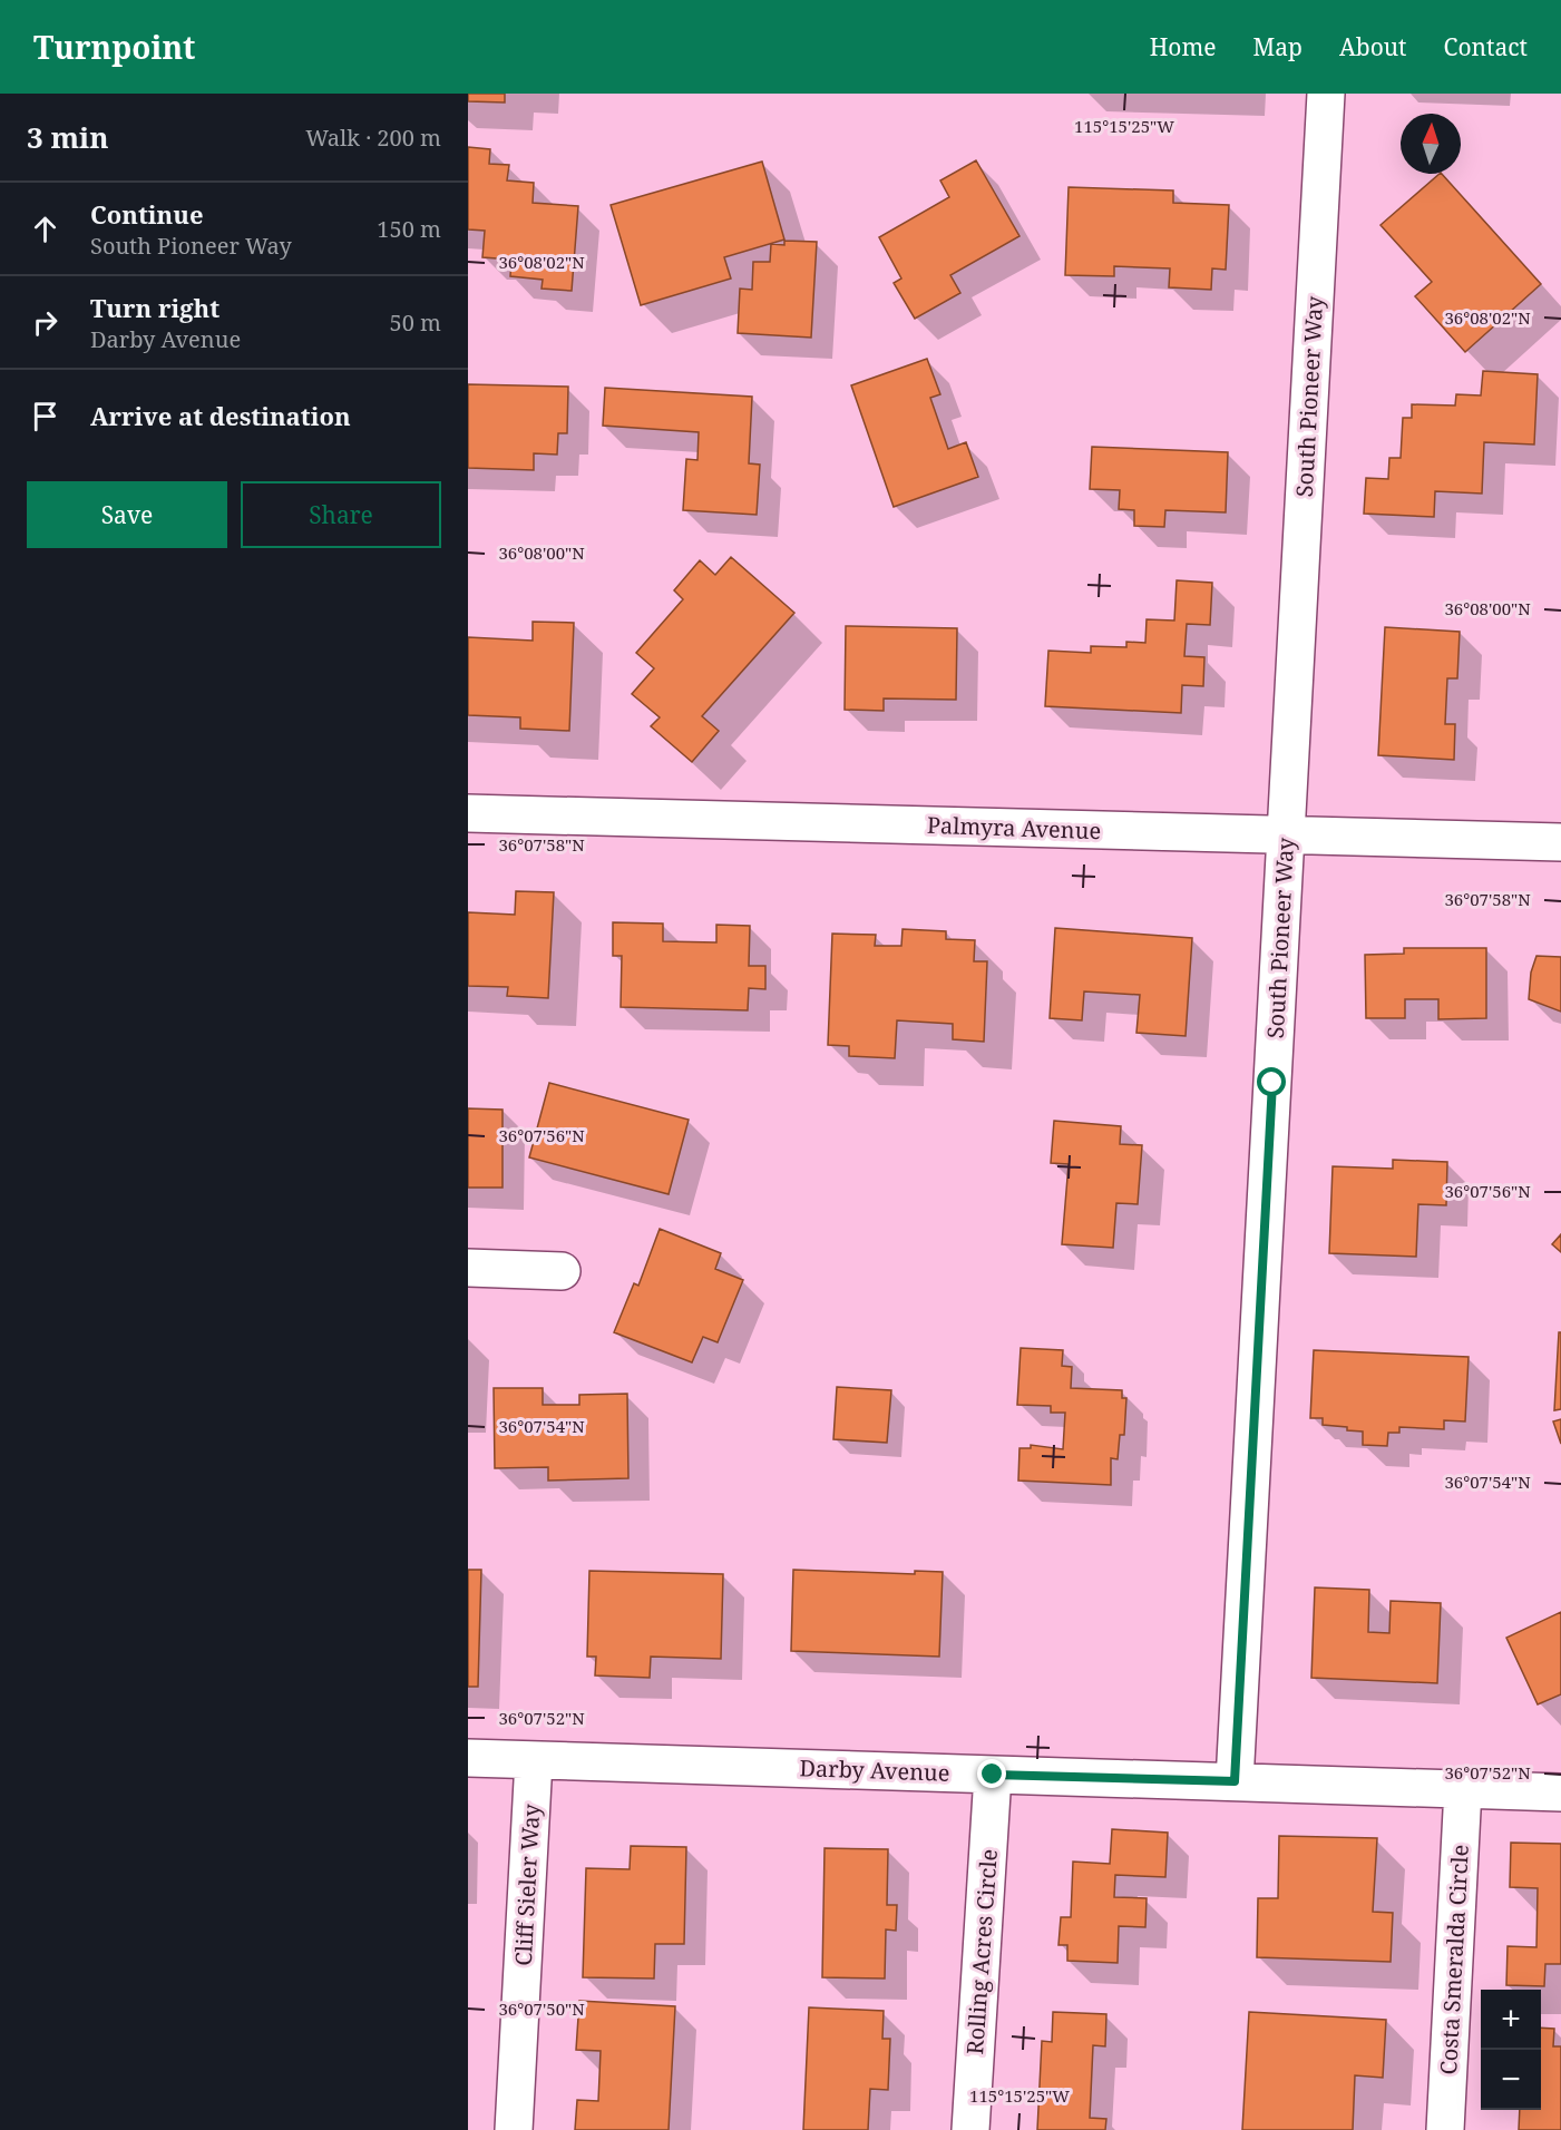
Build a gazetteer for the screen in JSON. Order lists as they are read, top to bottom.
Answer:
{
  "streets": {
    "street": [
      "South Pioneer Way",
      "Palmyra Avenue",
      "Darby Avenue",
      "Cliff Sieler Way",
      "Rolling Acres Circle",
      "Costa Smeralda Circle"
    ]
  },
  "crossings": [
    ["South Pioneer Way", "Palmyra Avenue"],
    ["South Pioneer Way", "Darby Avenue"],
    ["Darby Avenue", "Cliff Sieler Way"],
    ["Darby Avenue", "Rolling Acres Circle"],
    ["Darby Avenue", "Costa Smeralda Circle"]
  ],
  "north": "top",
  "page": {
    "header": "Turnpoint",
    "nav": [
      "Home",
      "Map",
      "About",
      "Contact"
    ],
    "heading": ["3 min", "Walk · 200 m"],
    "list": [
      ["Continue", "South Pioneer Way", "150 m"],
      ["Turn right", "Darby Avenue", "50 m"],
      "Arrive at destination"
    ],
    "buttons": ["Save", "Share"],
    "map_buttons": ["+", "−"]
  },
  "coordinates": [
    "115°15'25\"W",
    "36°08'02\"N",
    "36°08'00\"N",
    "36°07'58\"N",
    "36°07'56\"N",
    "36°07'54\"N",
    "36°07'52\"N",
    "36°07'50\"N"
  ]
}
